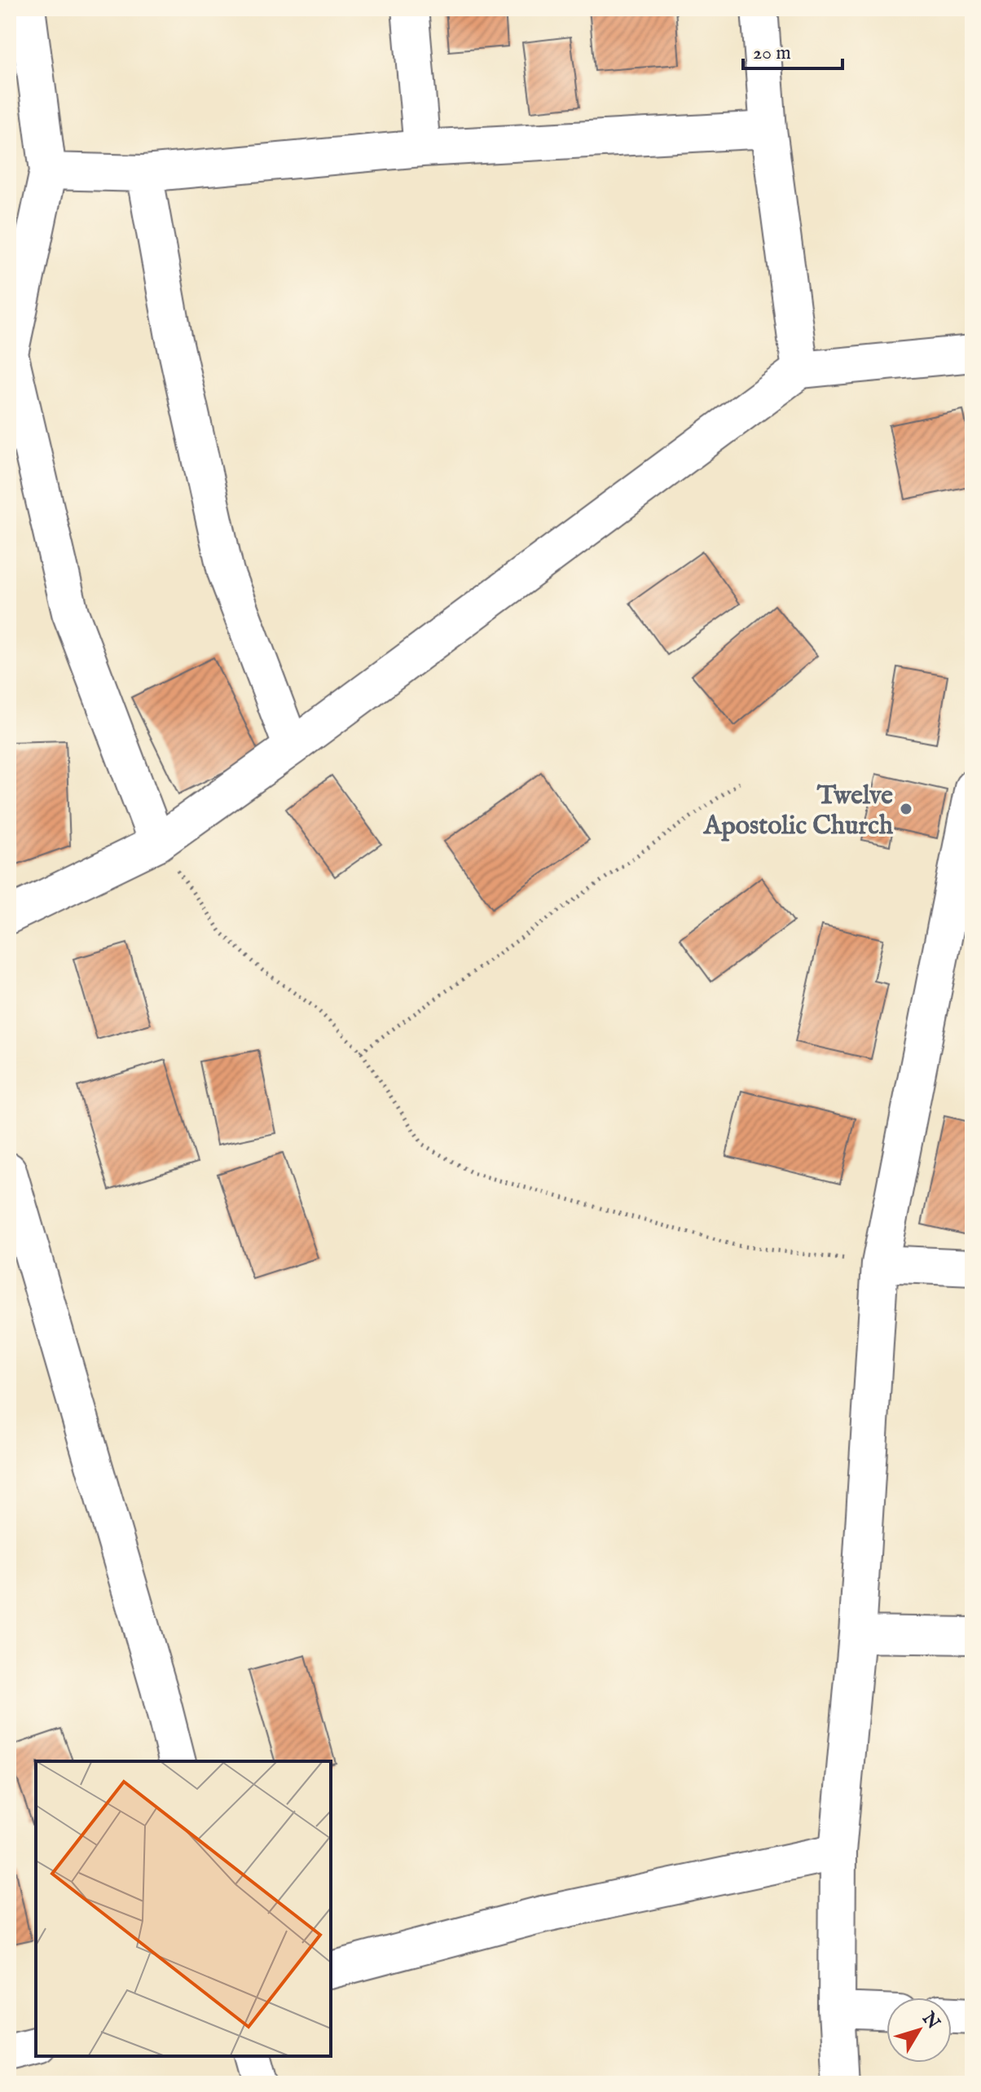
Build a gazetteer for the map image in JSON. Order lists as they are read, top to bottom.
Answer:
{
  "places": ["Twelve Apostolic Church"],
  "scale_bar": "20 m",
  "north": "top right"
}
